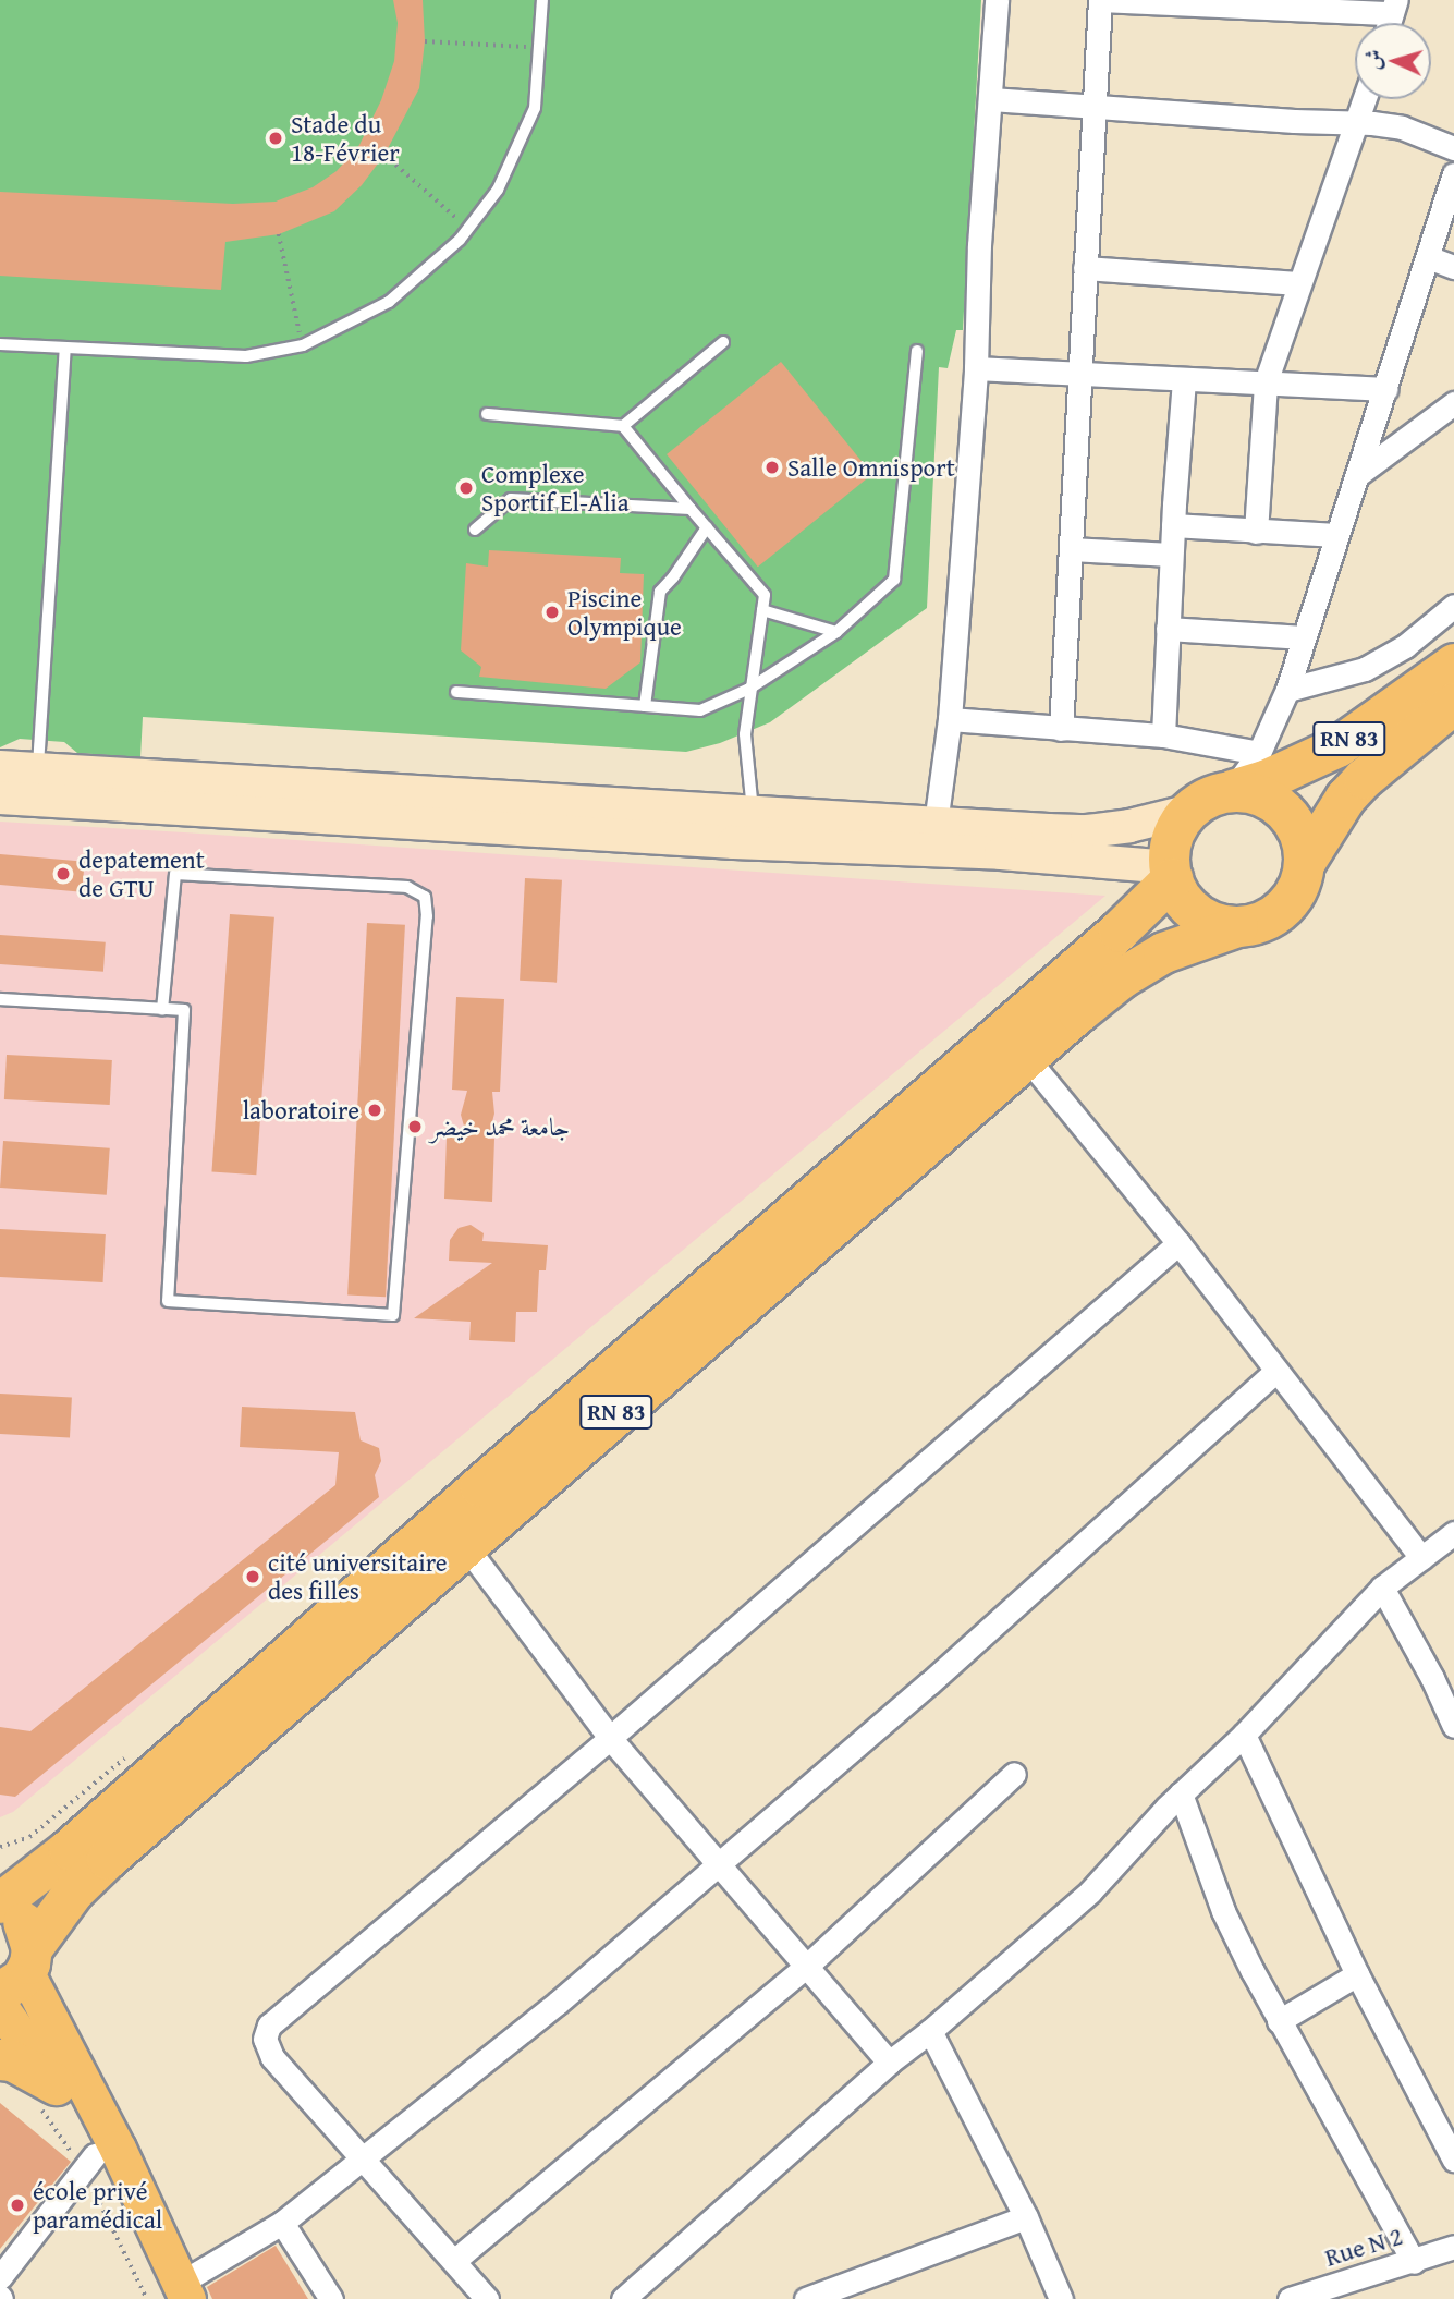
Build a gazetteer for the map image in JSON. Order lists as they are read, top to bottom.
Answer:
{
  "streets": {
    "highway": ["RN 83"],
    "street": ["Rue N 2"]
  },
  "places": [
    "Stade du 18-Février",
    "Salle Omnisport",
    "Complexe Sportif El-Alia",
    "Piscine Olympique",
    "depatement de GTU",
    "laboratoire",
    "جامعة محمد خيضر",
    "cité universitaire des filles",
    "école privé paramédical"
  ],
  "north": "left"
}
